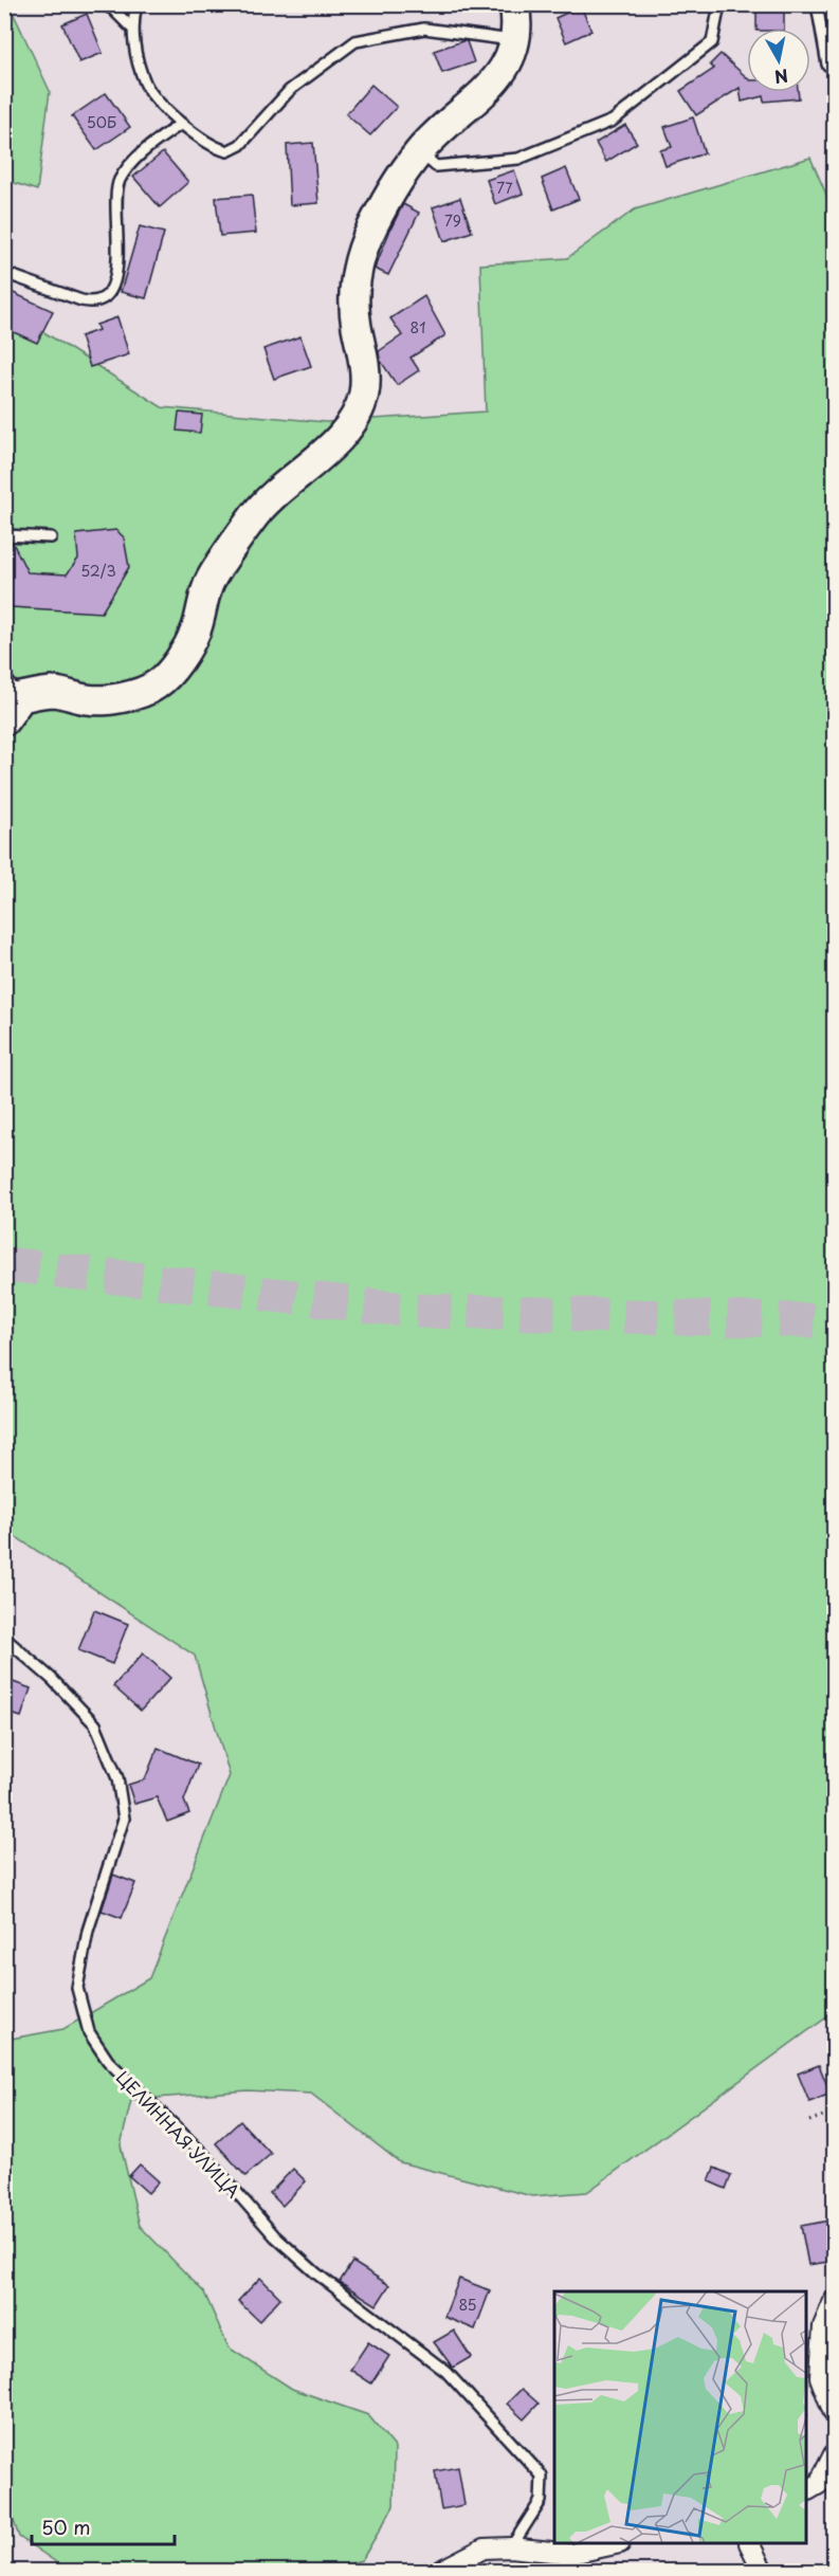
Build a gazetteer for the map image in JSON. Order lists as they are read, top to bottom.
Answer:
{
  "streets": {
    "lane": ["ЦЕЛИННАЯ УЛИЦА"]
  },
  "house_numbers": [
    "50Б",
    "77",
    "79",
    "81",
    "52/3",
    "85"
  ],
  "scale_bar": "50 m",
  "north": "bottom"
}
